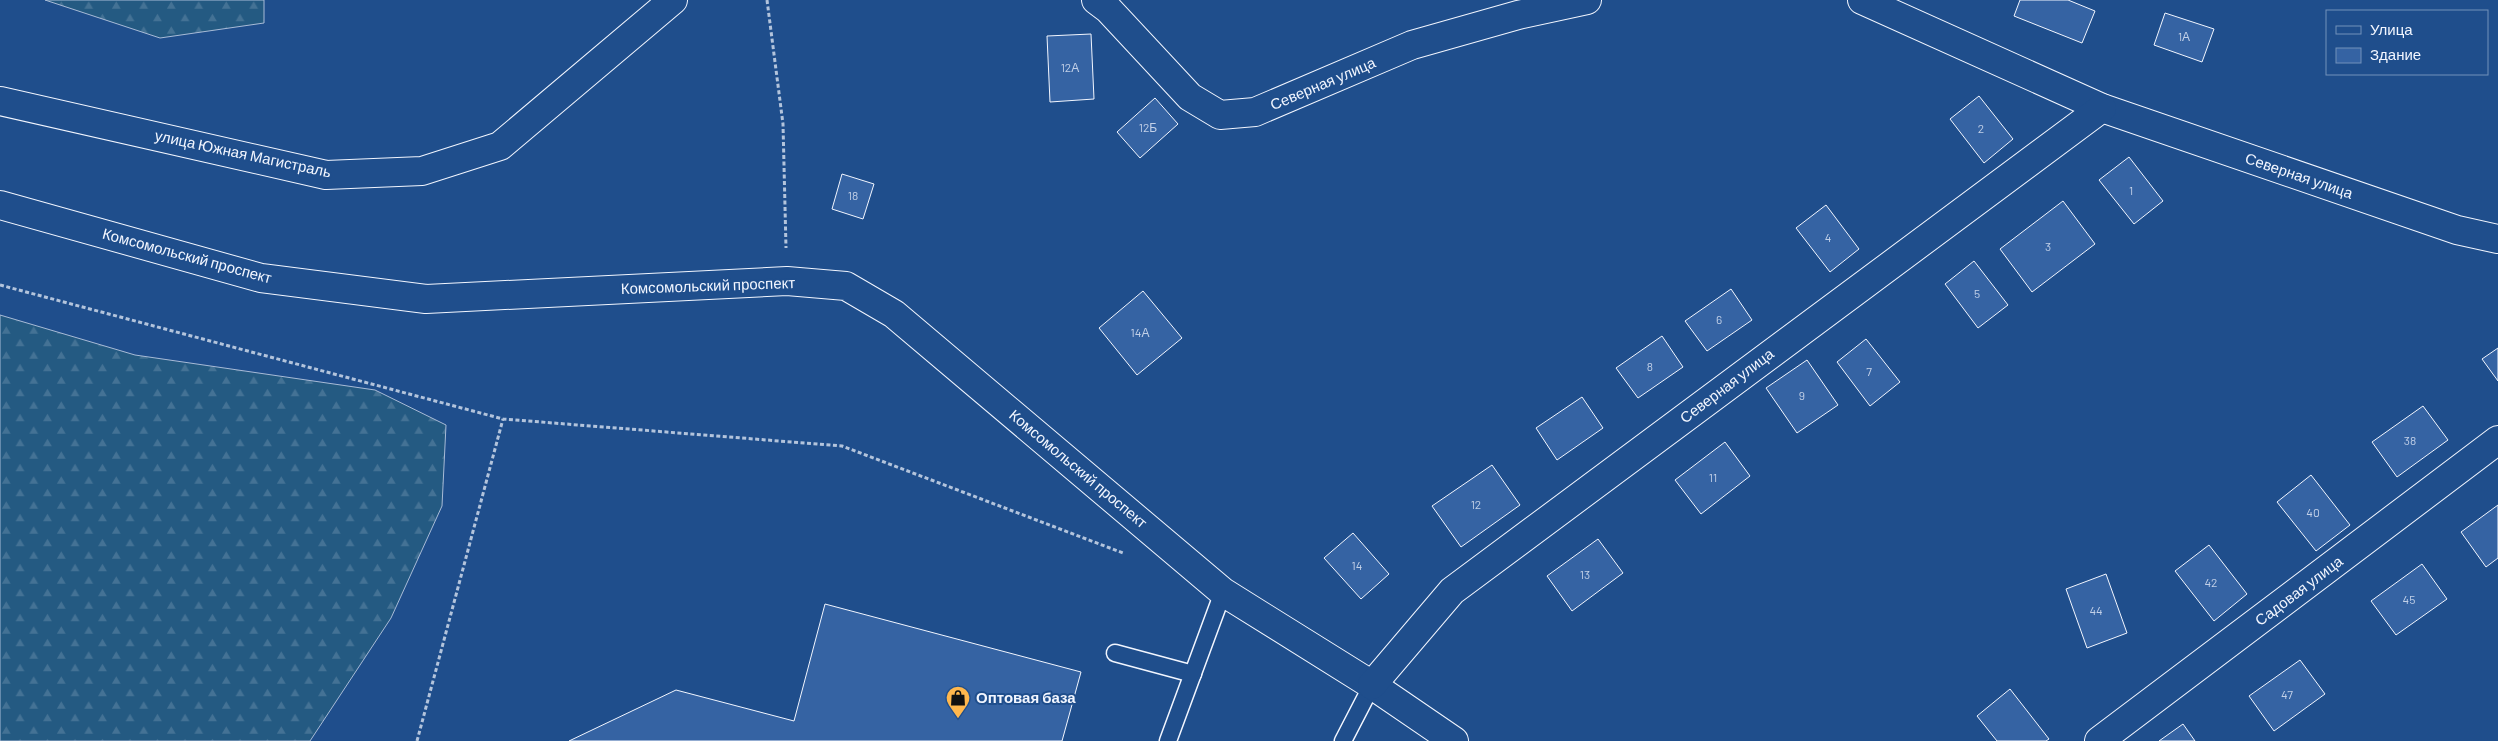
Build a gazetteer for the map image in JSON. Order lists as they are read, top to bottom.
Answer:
{
  "streets": {
    "street": [
      "Северная улица",
      "улица Южная Магистраль",
      "Комсомольский проспект",
      "Садовая улица"
    ]
  },
  "crossings": [
    ["Северная улица", "Комсомольский проспект"]
  ],
  "places": {
    "shop": ["Оптовая база"]
  },
  "house_numbers": [
    "1А",
    "12А",
    "12Б",
    "2",
    "1",
    "18",
    "4",
    "3",
    "5",
    "6",
    "14А",
    "8",
    "7",
    "9",
    "38",
    "11",
    "12",
    "40",
    "14",
    "13",
    "42",
    "45",
    "44",
    "47"
  ],
  "legend": ["Улица", "Здание"]
}
